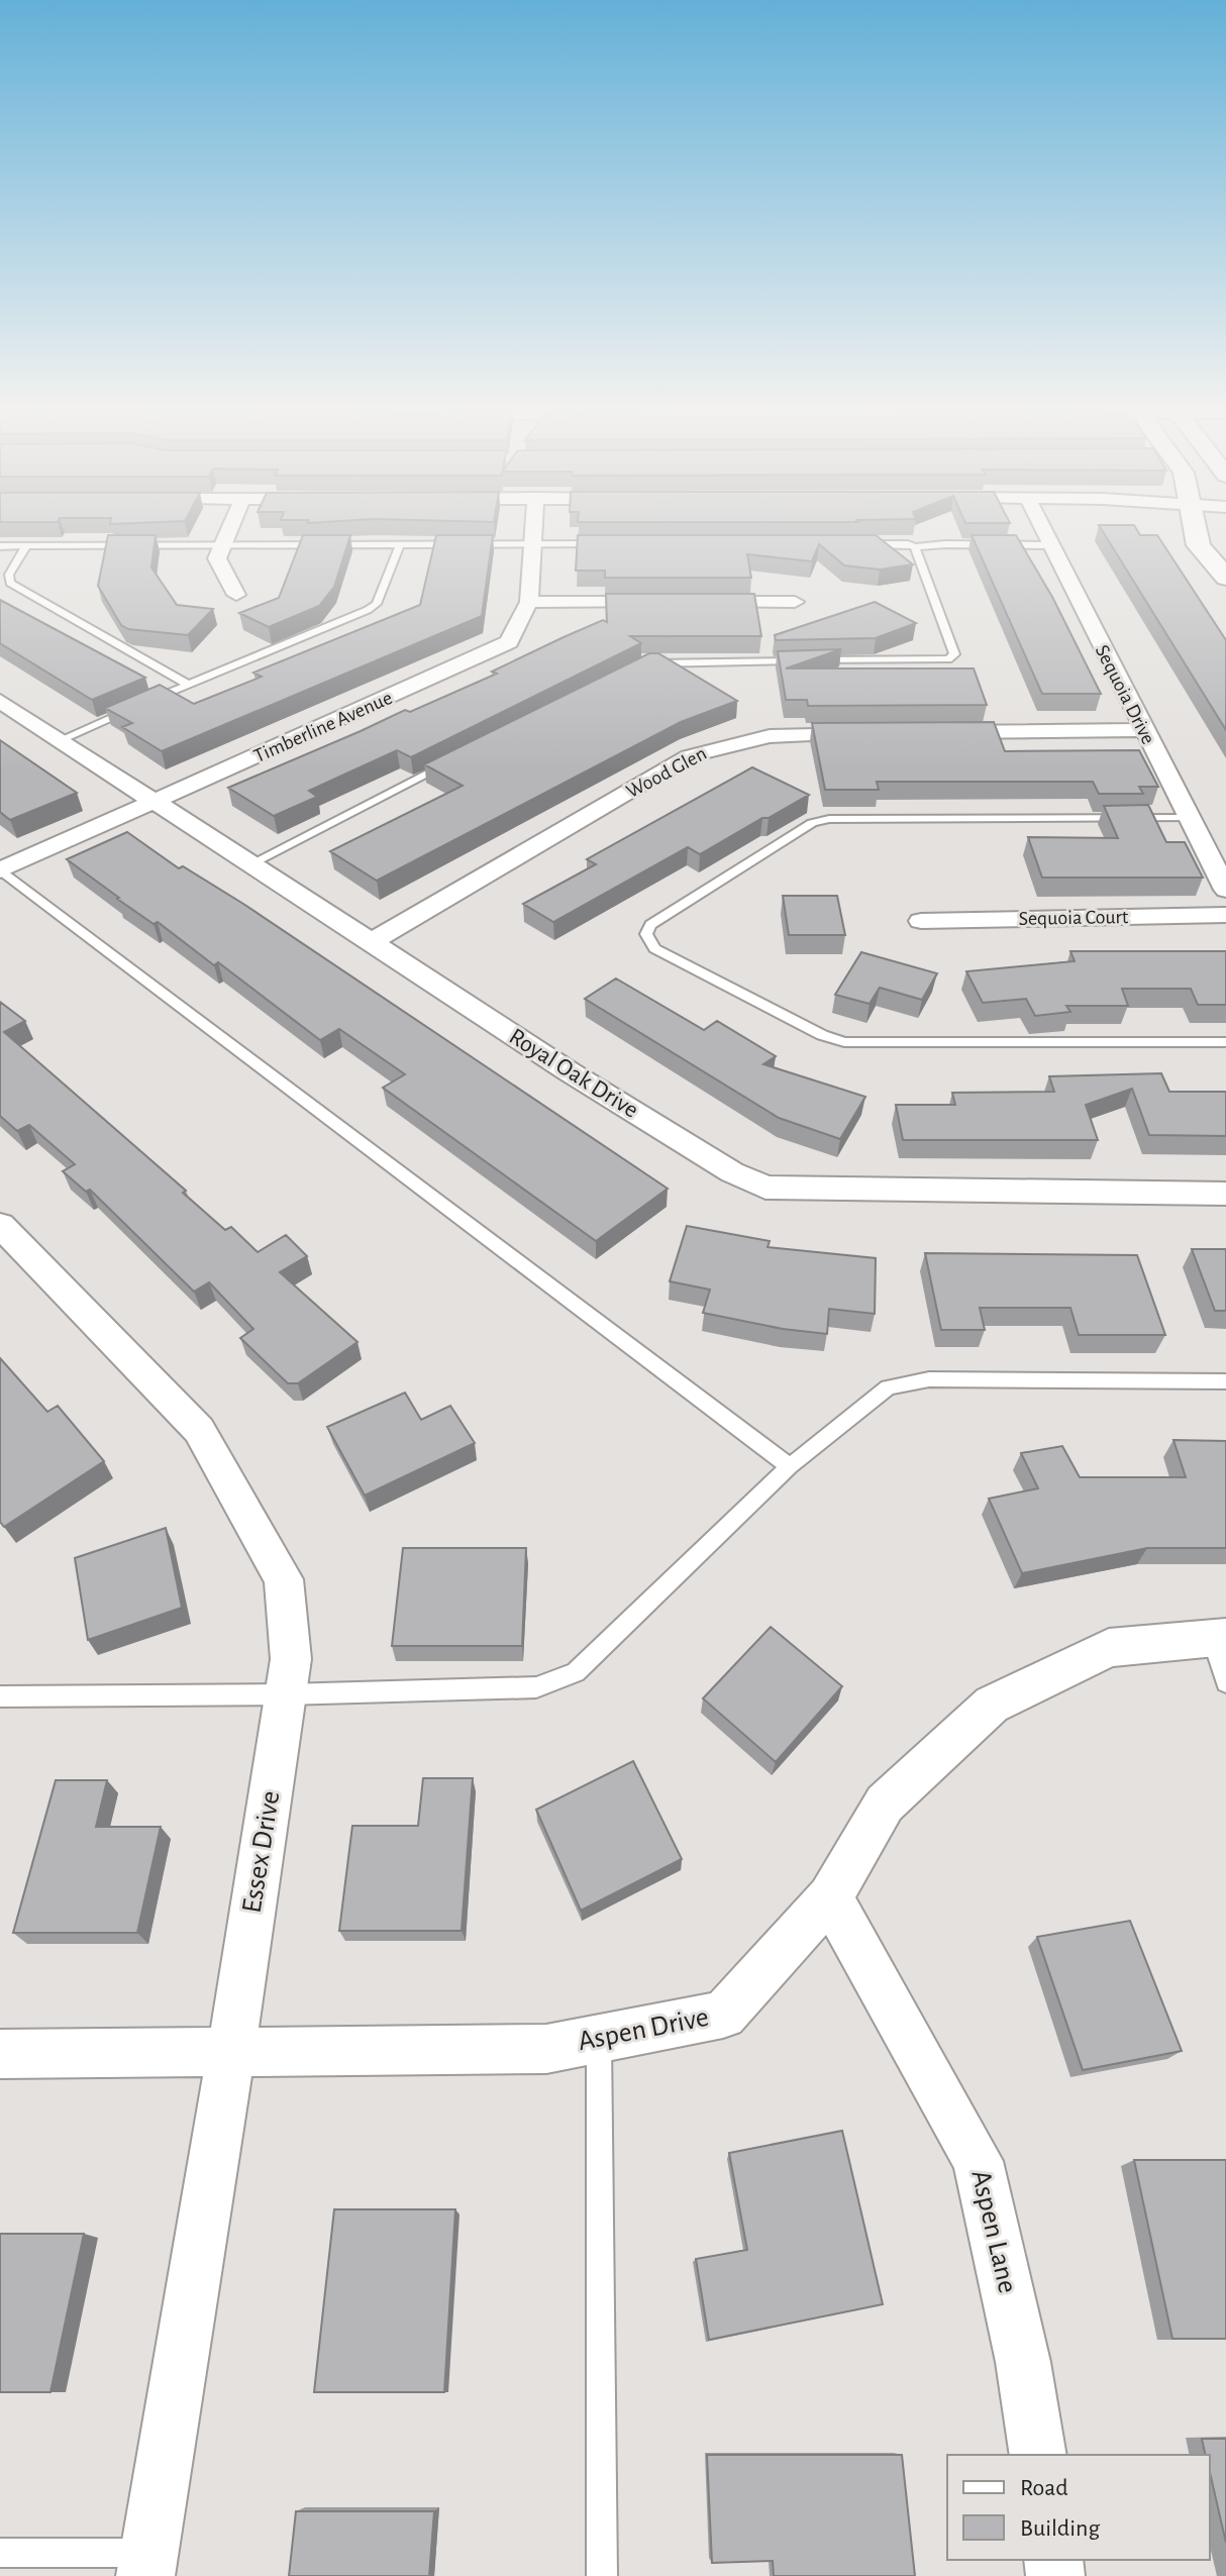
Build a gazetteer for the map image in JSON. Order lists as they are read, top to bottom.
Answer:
{
  "streets": {
    "street": [
      "Sequoia Drive",
      "Timberline Avenue",
      "Wood Glen",
      "Sequoia Court",
      "Royal Oak Drive",
      "Essex Drive",
      "Aspen Drive",
      "Aspen Lane"
    ]
  },
  "crossings": [
    ["Timberline Avenue", "Royal Oak Drive"],
    ["Wood Glen", "Royal Oak Drive"],
    ["Essex Drive", "Aspen Drive"],
    ["Aspen Drive", "Aspen Lane"]
  ],
  "legend": ["Road", "Building"]
}
